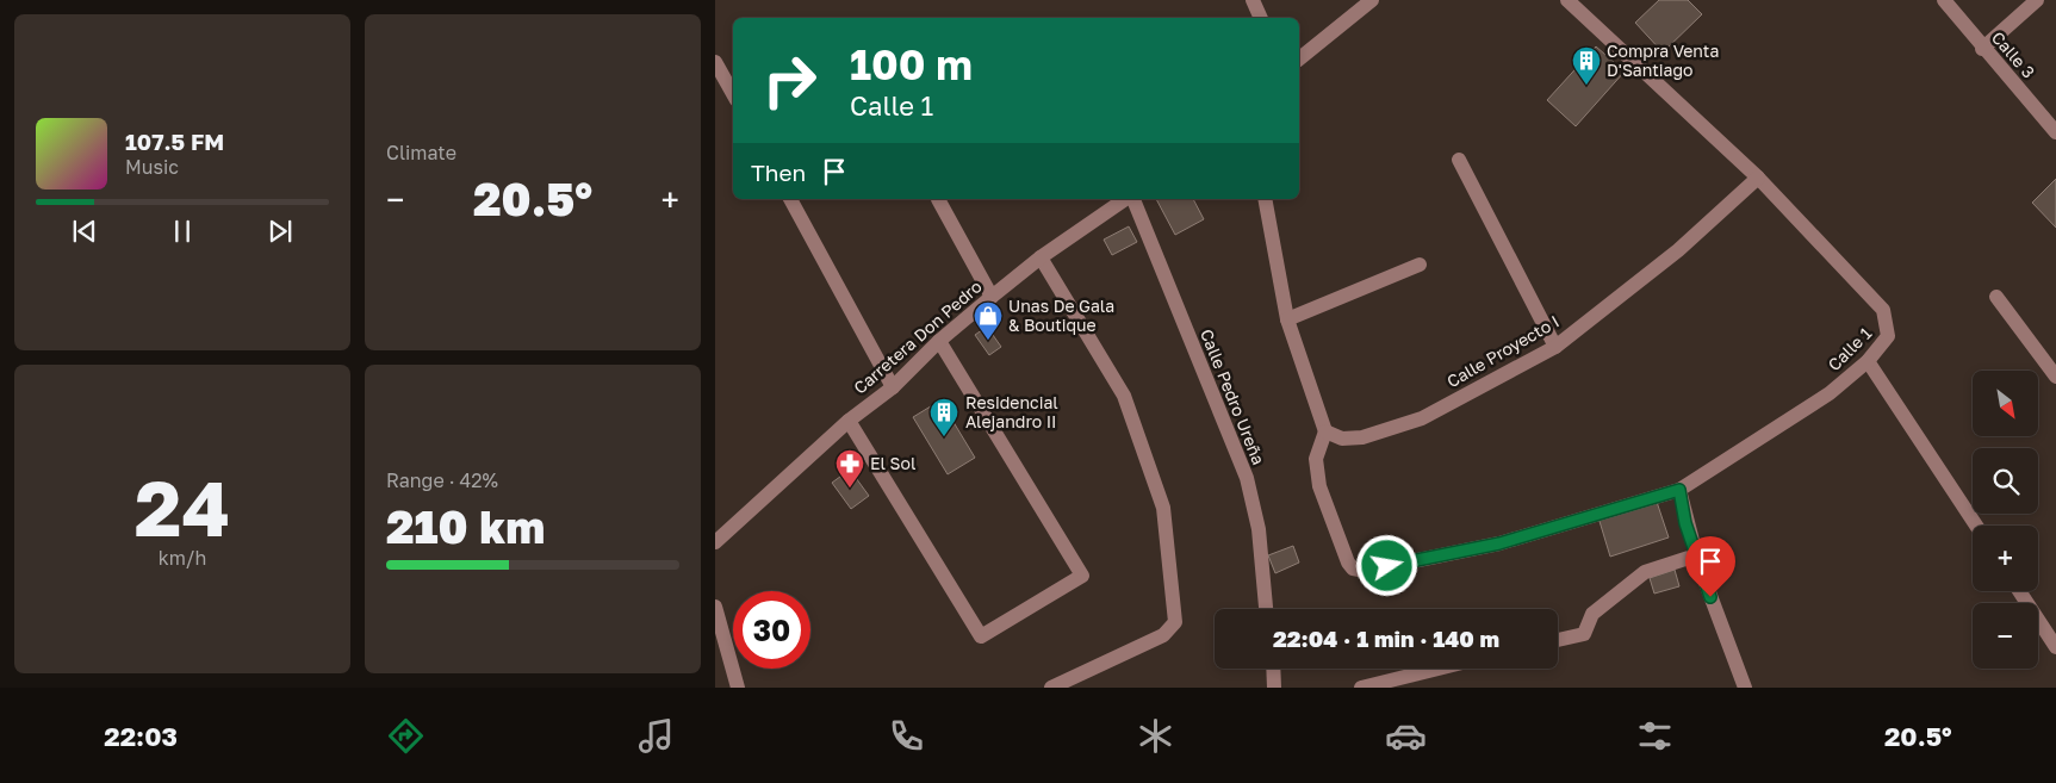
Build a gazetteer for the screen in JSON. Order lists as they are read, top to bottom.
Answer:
{
  "streets": {
    "street": [
      "Calle 3",
      "Carretera Don Pedro",
      "Calle 1",
      "Calle Proyecto I",
      "Calle Pedro Ureña"
    ]
  },
  "crossings": [
    ["Calle 1", "Calle Proyecto I"]
  ],
  "places": {
    "building": ["Compra Venta D'Santiago", "Residencial Alejandro II"],
    "shop": ["Unas De Gala & Boutique"],
    "pharmacy": ["El Sol"]
  },
  "north": "bottom right",
  "page": {
    "tile": [
      "Climate",
      ["24", "km/h"],
      ["Range · 42%", "210 km"]
    ],
    "turn": ["100 m", "Calle 1"],
    "song": ["107.5 FM", "Music"],
    "then": "Then",
    "heat": ["−", "20.5°", "+"],
    "map_buttons": ["+", "−"],
    "limit": "30",
    "trip": "22:04 · 1 min · 140 m",
    "tabs": ["22:03", "20.5°"]
  }
}
